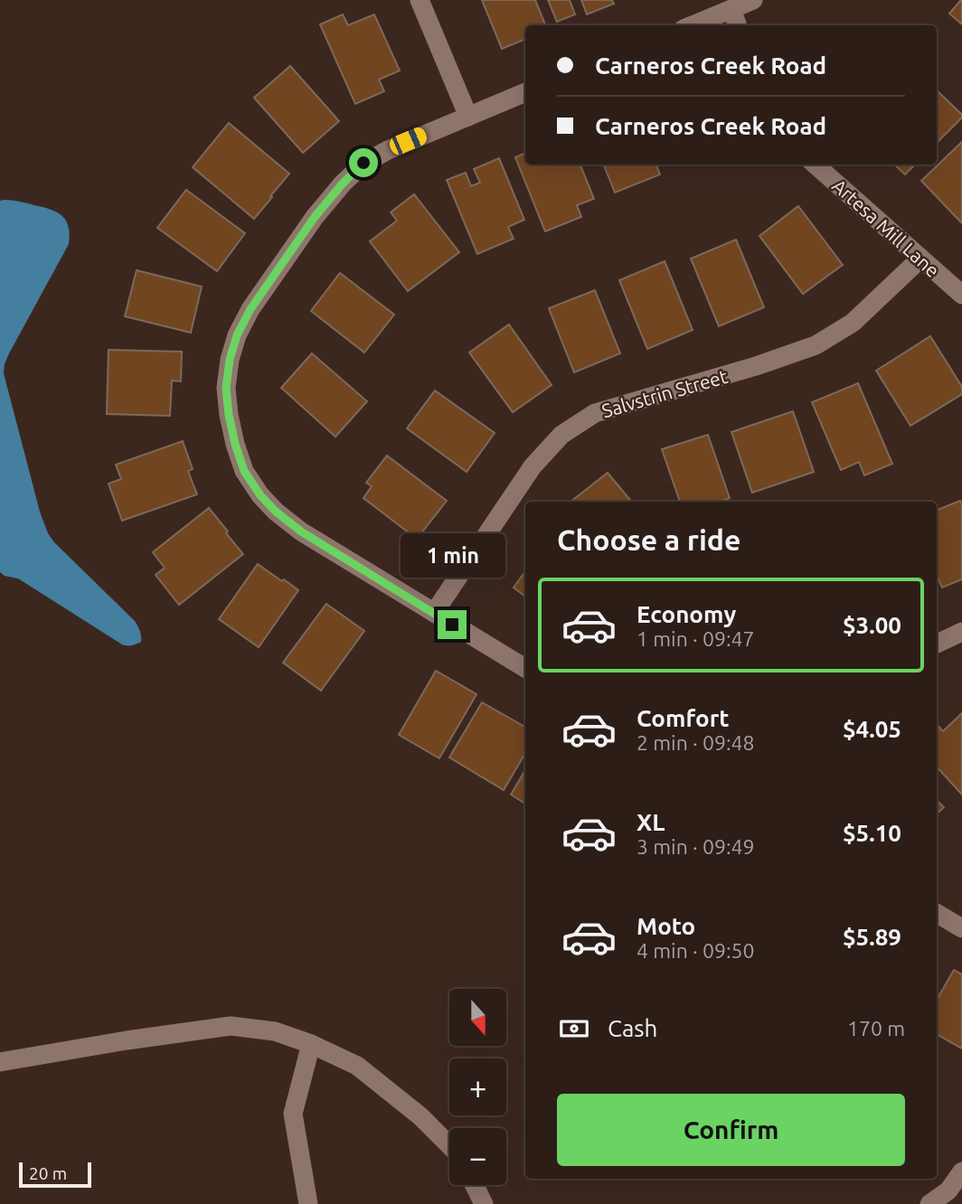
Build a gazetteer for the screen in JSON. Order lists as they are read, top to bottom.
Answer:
{
  "streets": {
    "street": ["Artesa Mill Lane", "Salvstrin Street"]
  },
  "crossings": [
    ["Artesa Mill Lane", "Salvstrin Street"]
  ],
  "scale_bar": "20 m",
  "north": "bottom",
  "page": {
    "banner": ["Carneros Creek Road", "Carneros Creek Road"],
    "heading": "Choose a ride",
    "bubble": "1 min",
    "list": [
      {
        "name": "Economy",
        "note": "1 min · 09:47",
        "value": "$3.00"
      },
      {
        "name": "Comfort",
        "note": "2 min · 09:48",
        "value": "$4.05"
      },
      {
        "name": "XL",
        "note": "3 min · 09:49",
        "value": "$5.10"
      },
      {
        "name": "Moto",
        "note": "4 min · 09:50",
        "value": "$5.89"
      }
    ],
    "map_buttons": ["+", "−"],
    "pay": ["Cash", "170 m"],
    "buttons": "Confirm",
    "scale": "20 m"
  }
}
